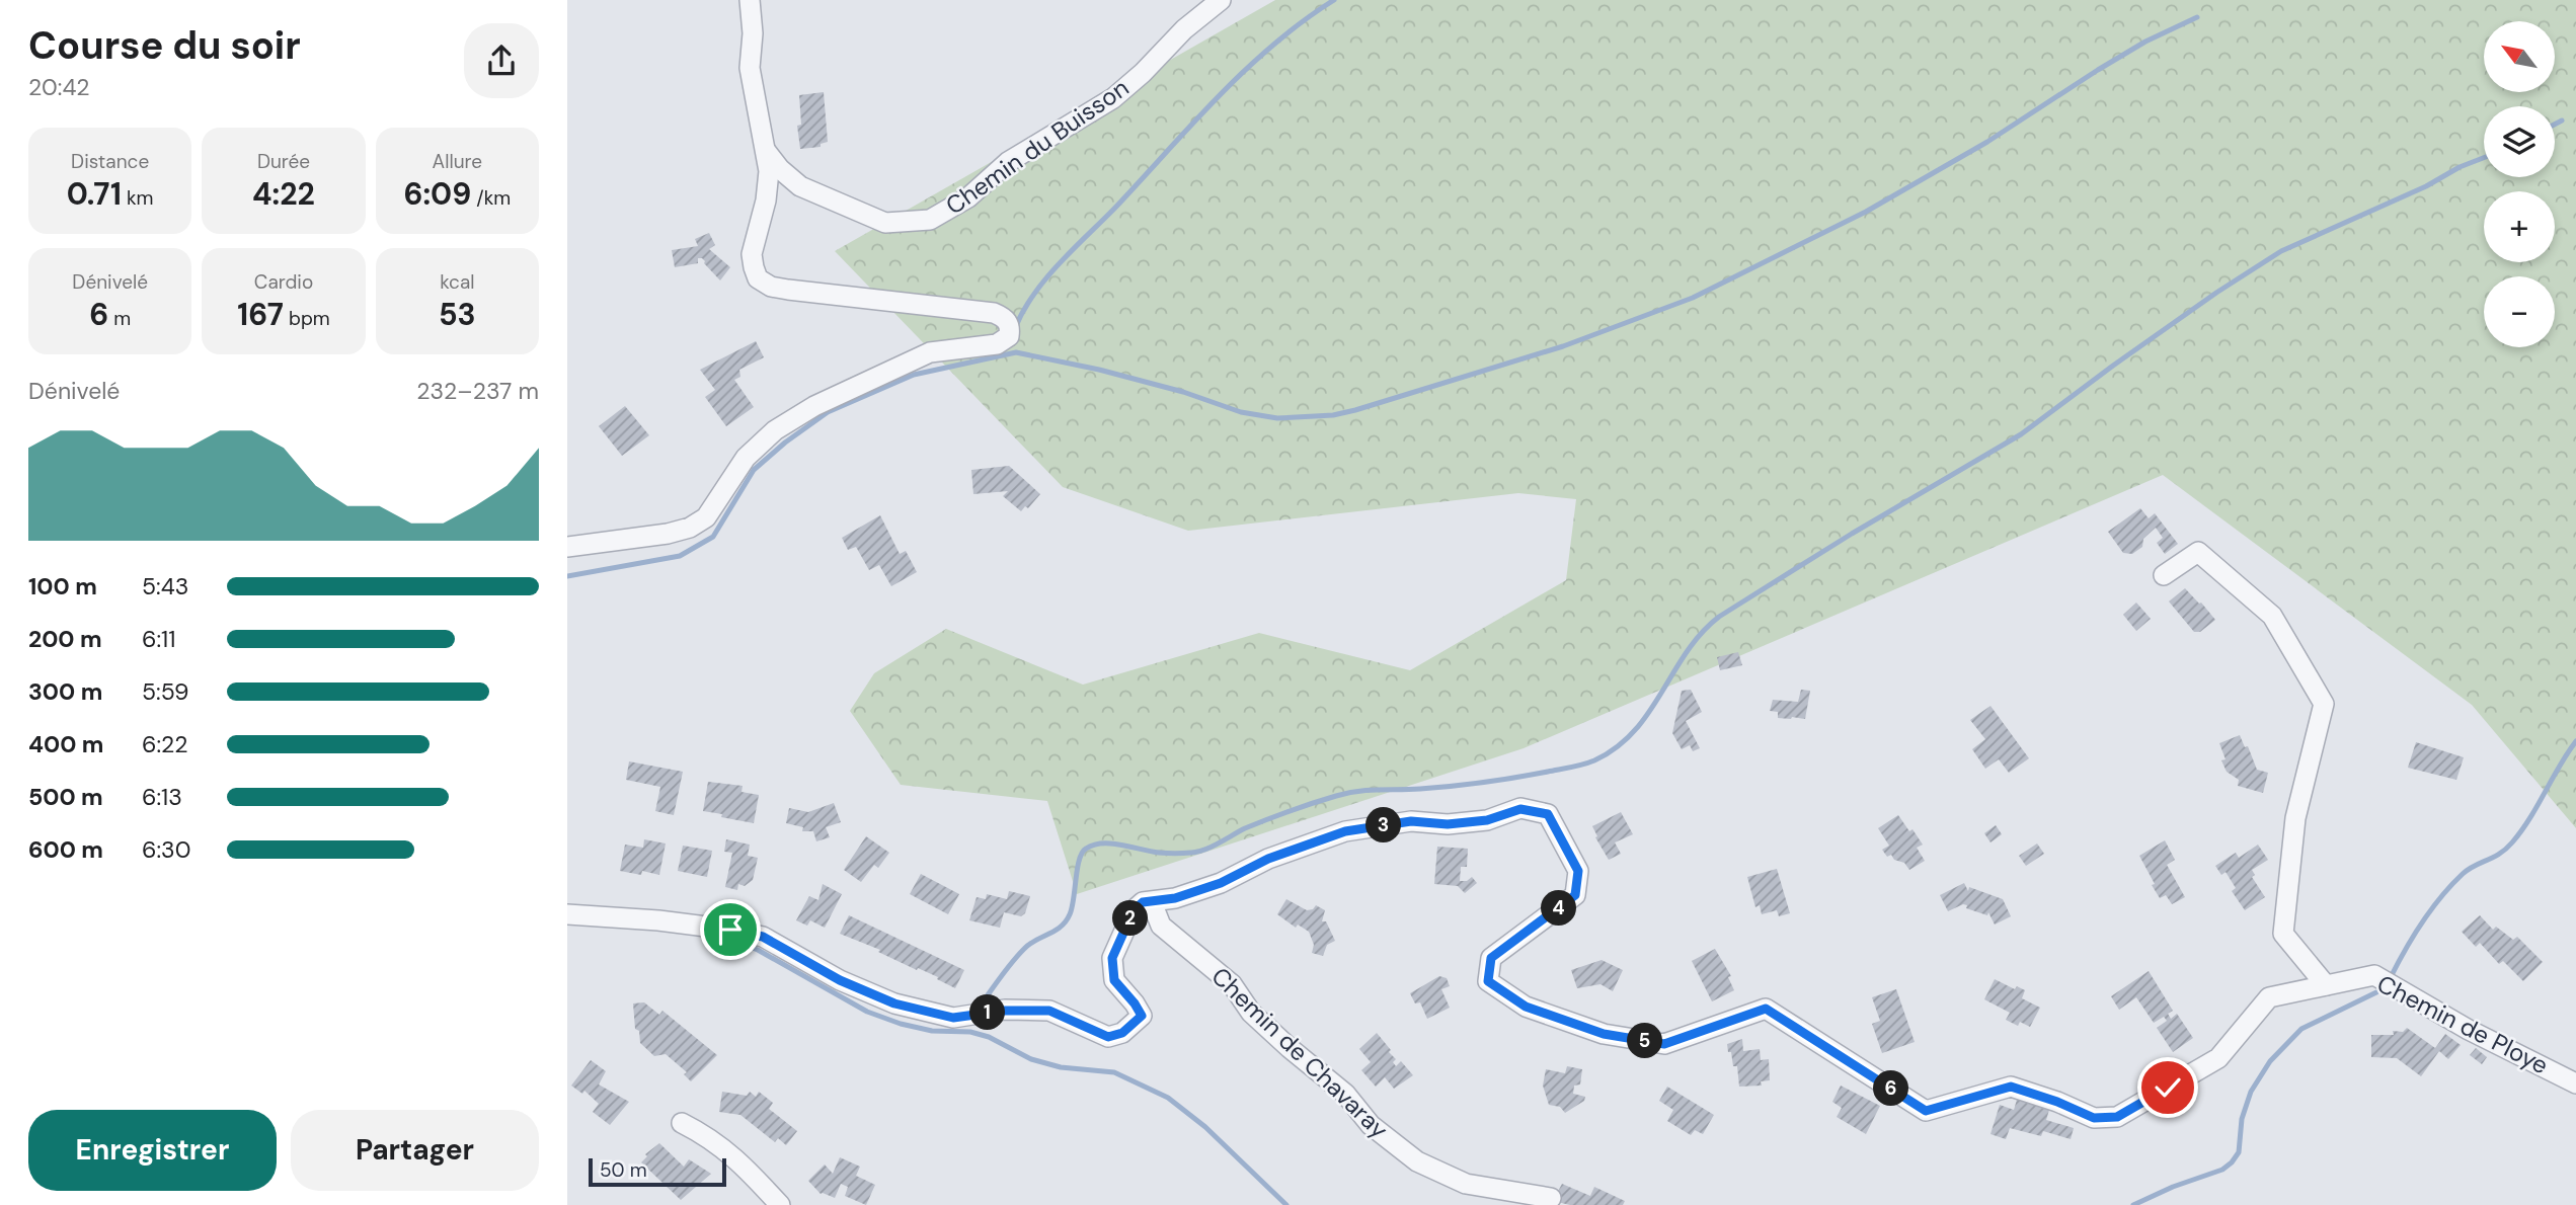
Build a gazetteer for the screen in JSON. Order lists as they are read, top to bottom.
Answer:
{
  "streets": {
    "street": ["Chemin du Buisson", "Chemin de Ploye", "Chemin de Chavaray"]
  },
  "crossings": [
    ["Chemin de Ploye", "Chemin de Chavaray"]
  ],
  "scale_bar": "50 m",
  "north": "top left",
  "page": {
    "heading": ["Course du soir", "20:42"],
    "map_buttons": ["+", "−"],
    "stats": [
      ["Distance", "0.71 km"],
      ["Durée", "4:22"],
      ["Allure", "6:09 /km"],
      ["Dénivelé", "6 m"],
      ["Cardio", "167 bpm"],
      ["kcal", "53"]
    ],
    "chart": ["Dénivelé", "232–237 m"],
    "list": [
      {
        "name": "100 m",
        "note": "5:43"
      },
      {
        "name": "200 m",
        "note": "6:11"
      },
      {
        "name": "300 m",
        "note": "5:59"
      },
      {
        "name": "400 m",
        "note": "6:22"
      },
      {
        "name": "500 m",
        "note": "6:13"
      },
      {
        "name": "600 m",
        "note": "6:30"
      }
    ],
    "pins": [
      "3",
      "4",
      "2",
      "1",
      "5",
      "6"
    ],
    "buttons": ["Enregistrer", "Partager"],
    "scale": "50 m"
  }
}
